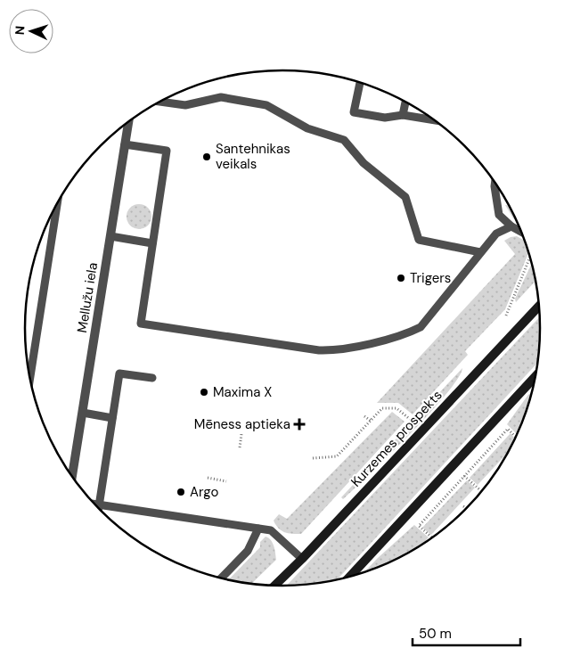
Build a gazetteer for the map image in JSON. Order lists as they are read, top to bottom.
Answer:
{
  "streets": {
    "main road": ["Kurzemes prospekts"],
    "street": ["Mellužu iela"]
  },
  "places": {
    "other": [
      "Santehnikas veikals",
      "Trigers",
      "Maxima X",
      "Argo"
    ],
    "health": ["Mēness aptieka"]
  },
  "scale_bar": "50 m",
  "north": "left"
}
